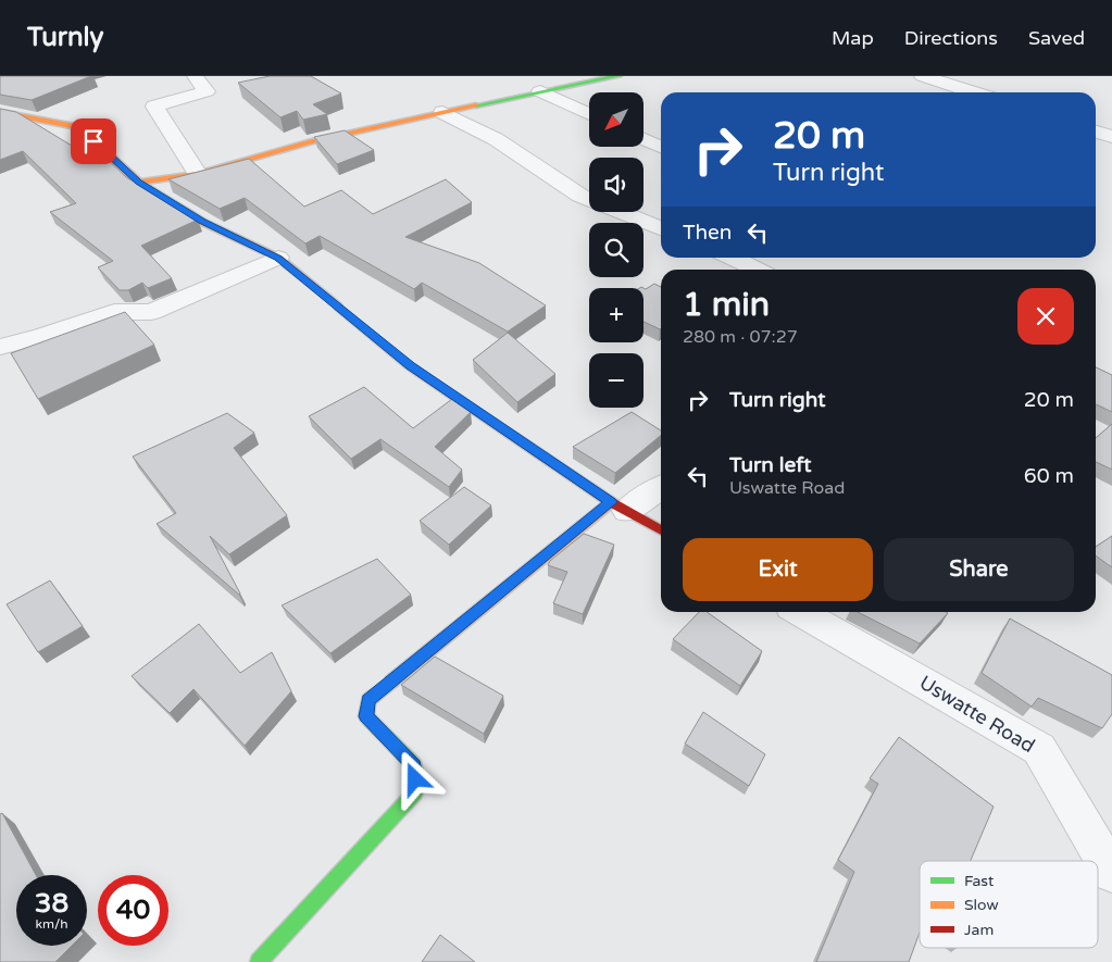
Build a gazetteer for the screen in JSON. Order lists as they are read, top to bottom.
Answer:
{
  "streets": {
    "street": ["Uswatte Road"]
  },
  "legend": ["Fast", "Slow", "Jam"],
  "north": "bottom left",
  "page": {
    "header": "Turnly",
    "nav": ["Map", "Directions", "Saved"],
    "map_buttons": ["+", "−"],
    "turn": ["20 m", "Turn right"],
    "then": "Then",
    "heading": ["1 min", "280 m · 07:27"],
    "list": [
      {
        "name": "Turn right",
        "value": "20 m"
      },
      {
        "name": "Turn left",
        "note": "Uswatte Road",
        "value": "60 m"
      }
    ],
    "buttons": ["Exit", "Share"],
    "speed": "38 km/h",
    "limit": "40"
  }
}
